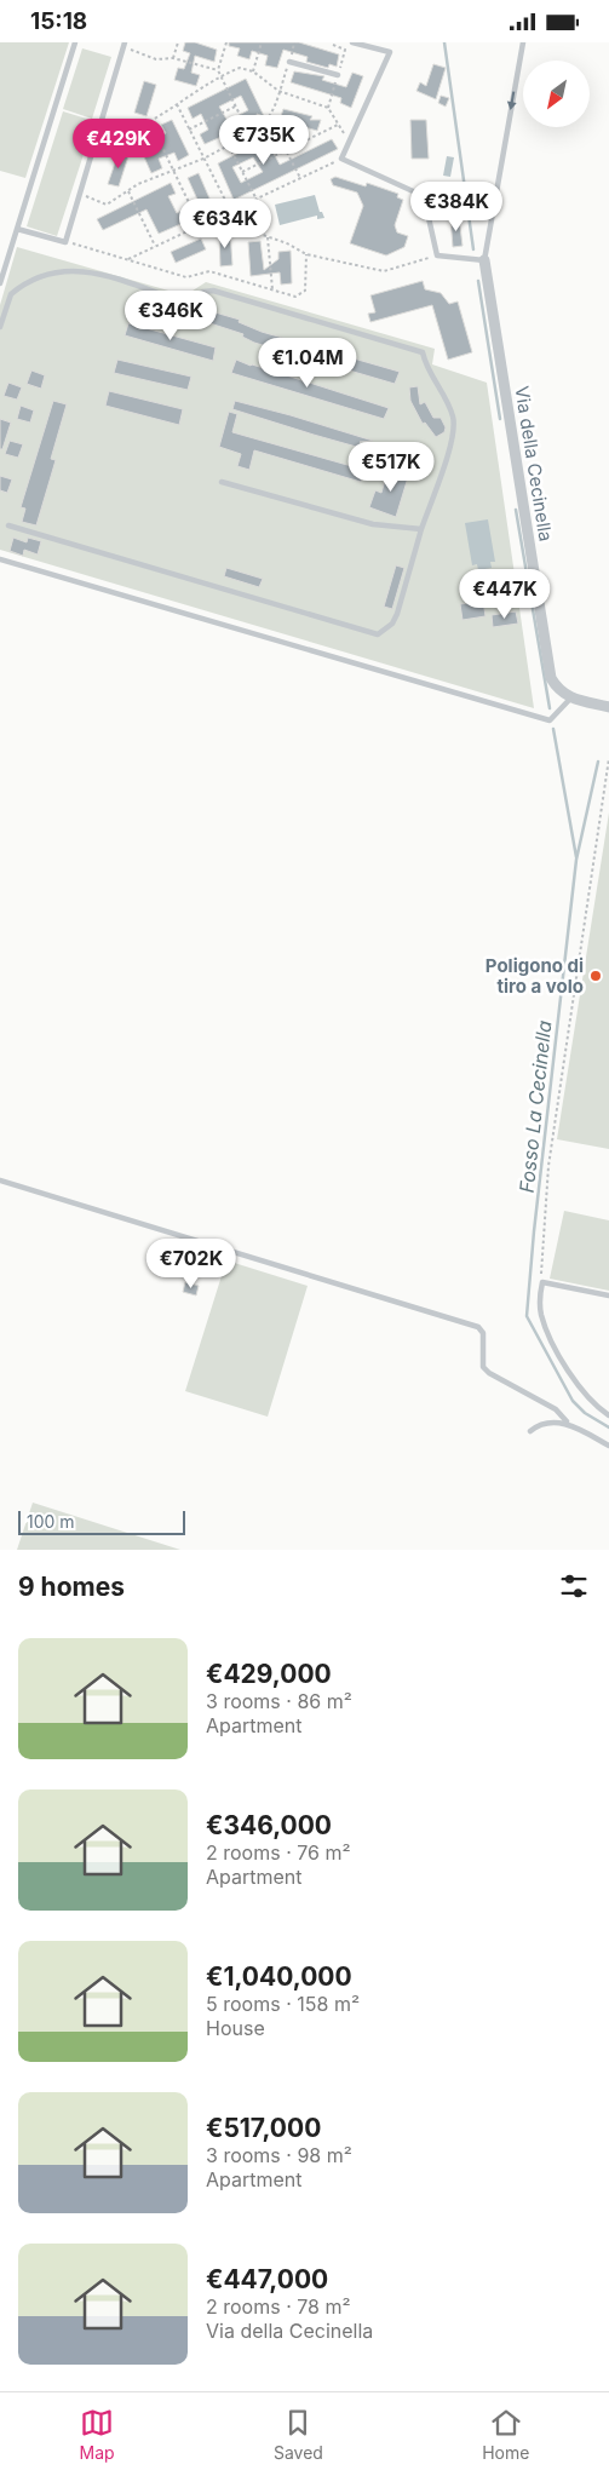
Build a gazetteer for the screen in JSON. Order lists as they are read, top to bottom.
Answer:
{
  "streets": {
    "street": ["Via della Cecinella"]
  },
  "water": ["Fosso La Cecinella"],
  "places": ["Poligono di tiro a volo"],
  "scale_bar": "100 m",
  "north": "bottom left",
  "page": {
    "status": "15:18",
    "price": [
      "€735K",
      "€429K",
      "€384K",
      "€634K",
      "€346K",
      "€1.04M",
      "€517K",
      "€447K",
      "€702K"
    ],
    "scale": "100 m",
    "heading": "9 homes",
    "list": [
      {
        "name": "€429,000",
        "note": "3 rooms · 86 m² · Apartment"
      },
      {
        "name": "€346,000",
        "note": "2 rooms · 76 m² · Apartment"
      },
      {
        "name": "€1,040,000",
        "note": "5 rooms · 158 m² · House"
      },
      {
        "name": "€517,000",
        "note": "3 rooms · 98 m² · Apartment"
      },
      {
        "name": "€447,000",
        "note": "2 rooms · 78 m² · Via della Cecinella"
      }
    ],
    "tabs": ["Map", "Saved", "Home"]
  }
}
